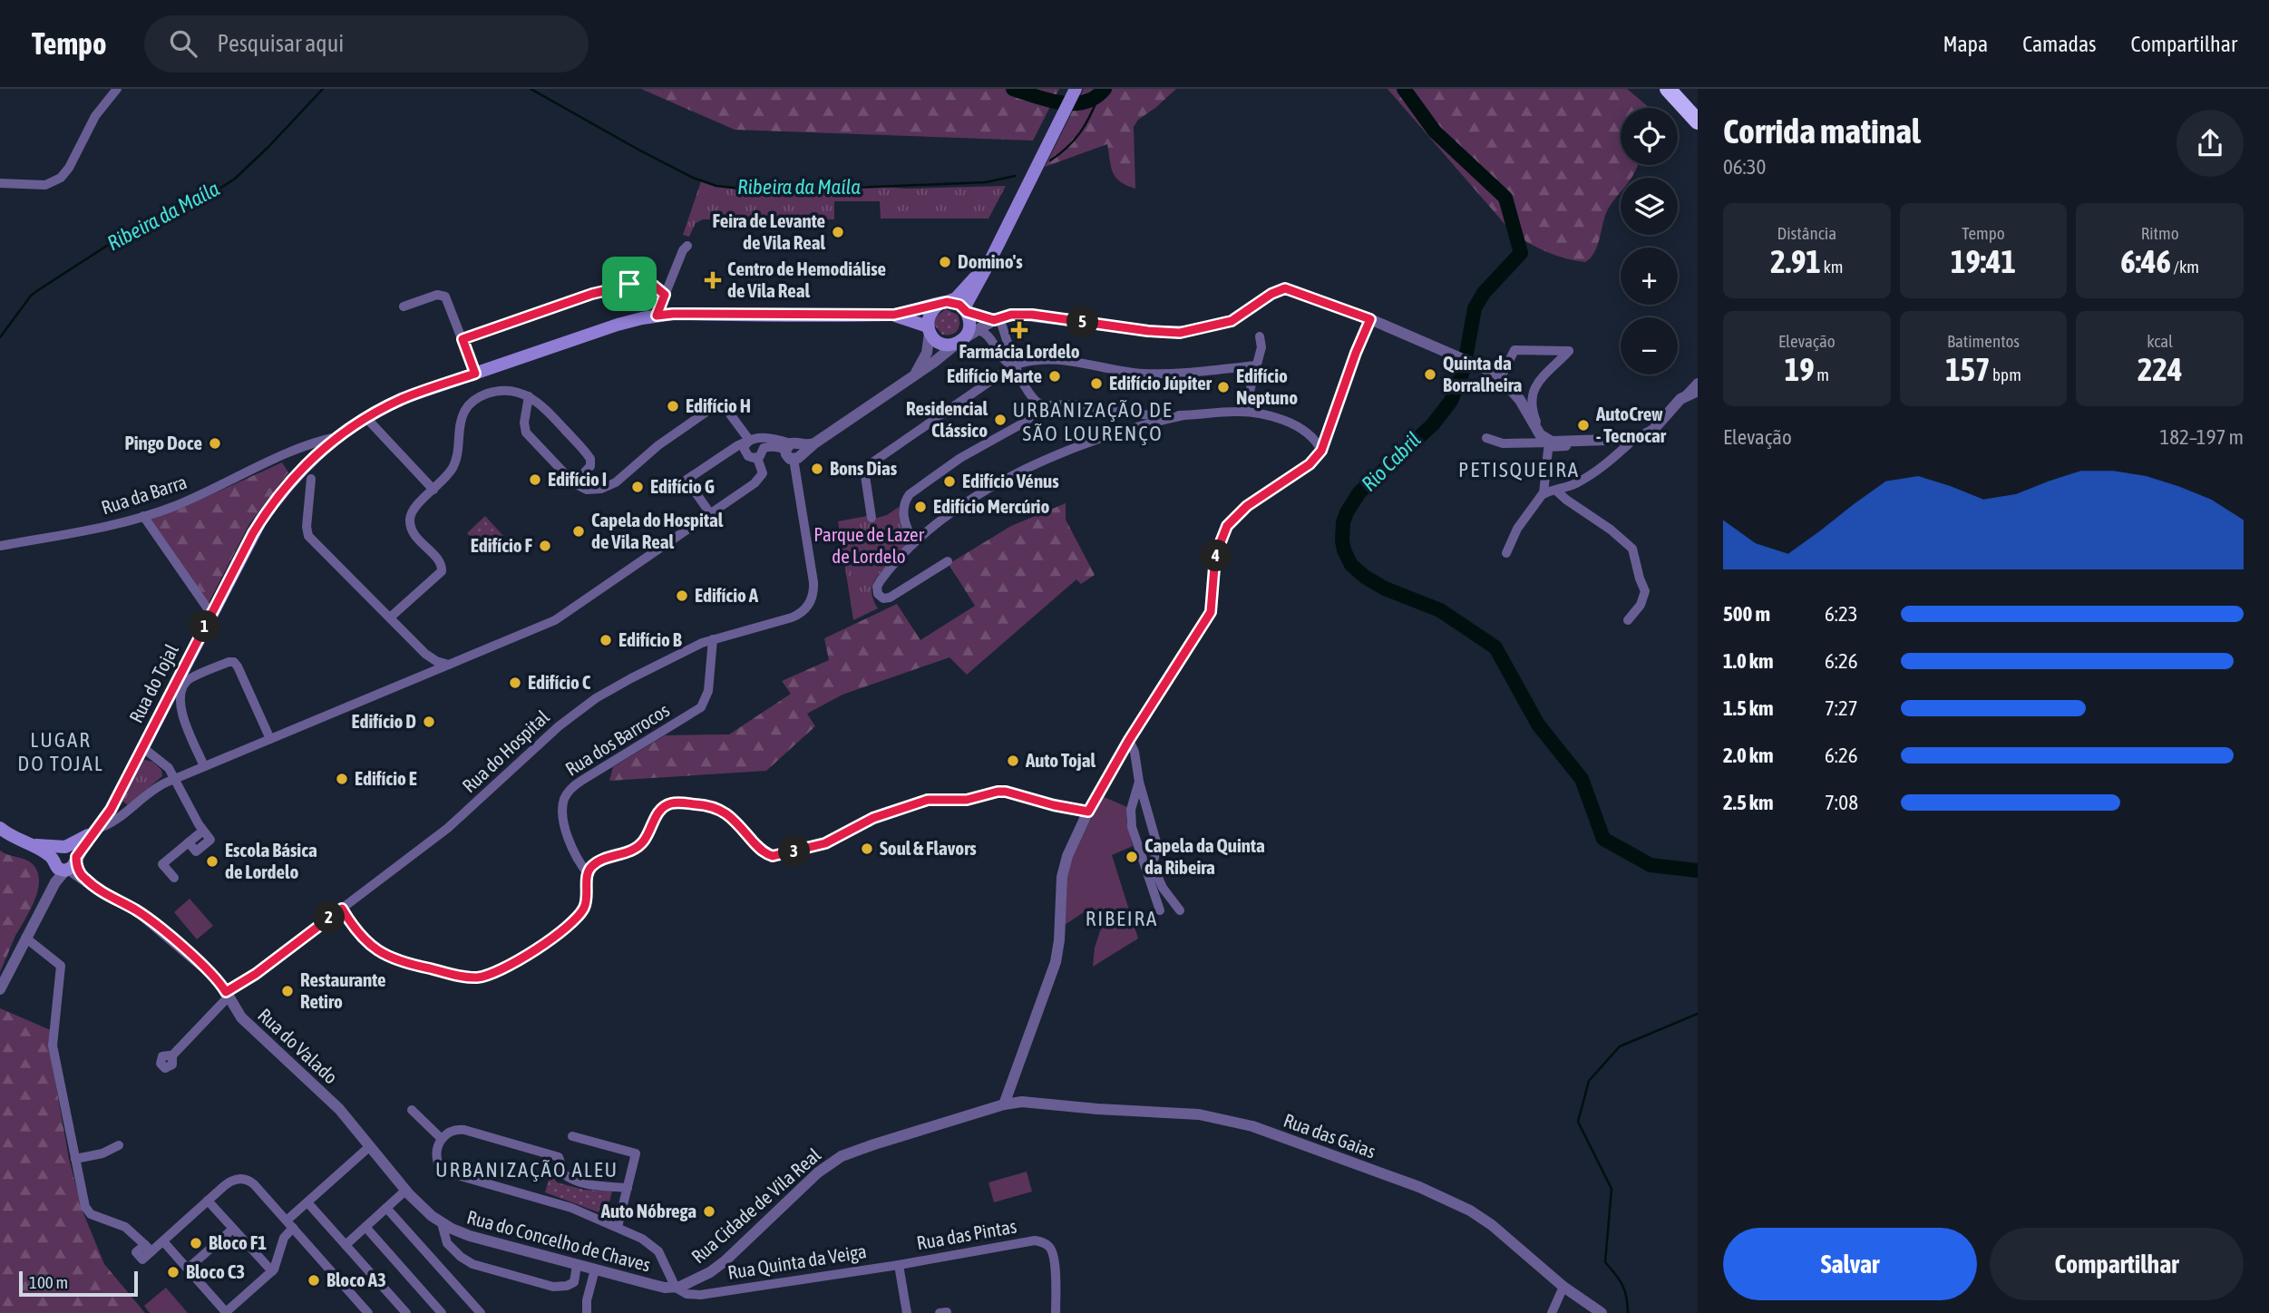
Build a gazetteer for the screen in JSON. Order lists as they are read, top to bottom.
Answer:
{
  "streets": {
    "main road": ["Rua do Tojal"],
    "street": [
      "Rua da Barra",
      "Rua dos Barrocos",
      "Rua do Hospital",
      "Rua do Valado",
      "Rua das Gaias",
      "Rua Cidade de Vila Real",
      "Rua das Pintas",
      "Rua do Concelho de Chaves",
      "Rua Quinta da Veiga"
    ]
  },
  "crossings": [
    ["Rua da Barra", "Rua do Tojal"],
    ["Rua do Tojal", "Rua do Valado"],
    ["Rua dos Barrocos", "Rua do Hospital"],
    ["Rua do Hospital", "Rua do Valado"],
    ["Rua do Valado", "Rua do Concelho de Chaves"],
    ["Rua das Gaias", "Rua Cidade de Vila Real"],
    ["Rua Cidade de Vila Real", "Rua do Concelho de Chaves"],
    ["Rua das Pintas", "Rua Quinta da Veiga"]
  ],
  "districts": [
    "URBANIZAÇÃO DE SÃO LOURENÇO",
    "PETISQUEIRA",
    "LUGAR DO TOJAL",
    "RIBEIRA",
    "URBANIZAÇÃO ALEU"
  ],
  "water": ["Ribeira da Maíla", "Rio Cabril"],
  "parks": ["Parque de Lazer de Lordelo"],
  "places": {
    "other": [
      "Feira de Levante de Vila Real",
      "Domino's",
      "Quinta da Borralheira",
      "Edifício Marte",
      "Edifício Júpiter",
      "Edifício Neptuno",
      "Edifício H",
      "Residencial Clássico",
      "AutoCrew - Tecnocar",
      "Pingo Doce",
      "Bons Dias",
      "Edifício I",
      "Edifício Vénus",
      "Edifício G",
      "Edifício Mercúrio",
      "Capela do Hospital de Vila Real",
      "Edifício F",
      "Edifício A",
      "Edifício B",
      "Edifício C",
      "Edifício D",
      "Auto Tojal",
      "Edifício E",
      "Soul & Flavors",
      "Capela da Quinta da Ribeira",
      "Escola Básica de Lordelo",
      "Restaurante Retiro",
      "Auto Nóbrega",
      "Bloco F1",
      "Bloco C3",
      "Bloco A3"
    ],
    "health": ["Centro de Hemodiálise de Vila Real", "Farmácia Lordelo"]
  },
  "scale_bar": "100 m",
  "page": {
    "header": "Tempo",
    "search": "Pesquisar aqui",
    "nav": ["Mapa", "Camadas", "Compartilhar"],
    "heading": ["Corrida matinal", "06:30"],
    "map_buttons": ["+", "−"],
    "stats": [
      ["Distância", "2.91 km"],
      ["Tempo", "19:41"],
      ["Ritmo", "6:46 /km"],
      ["Elevação", "19 m"],
      ["Batimentos", "157 bpm"],
      ["kcal", "224"]
    ],
    "pins": [
      "5",
      "4",
      "1",
      "3",
      "2"
    ],
    "chart": ["Elevação", "182–197 m"],
    "list": [
      {
        "name": "500 m",
        "note": "6:23"
      },
      {
        "name": "1.0 km",
        "note": "6:26"
      },
      {
        "name": "1.5 km",
        "note": "7:27"
      },
      {
        "name": "2.0 km",
        "note": "6:26"
      },
      {
        "name": "2.5 km",
        "note": "7:08"
      }
    ],
    "buttons": ["Salvar", "Compartilhar"],
    "scale": "100 m"
  }
}
